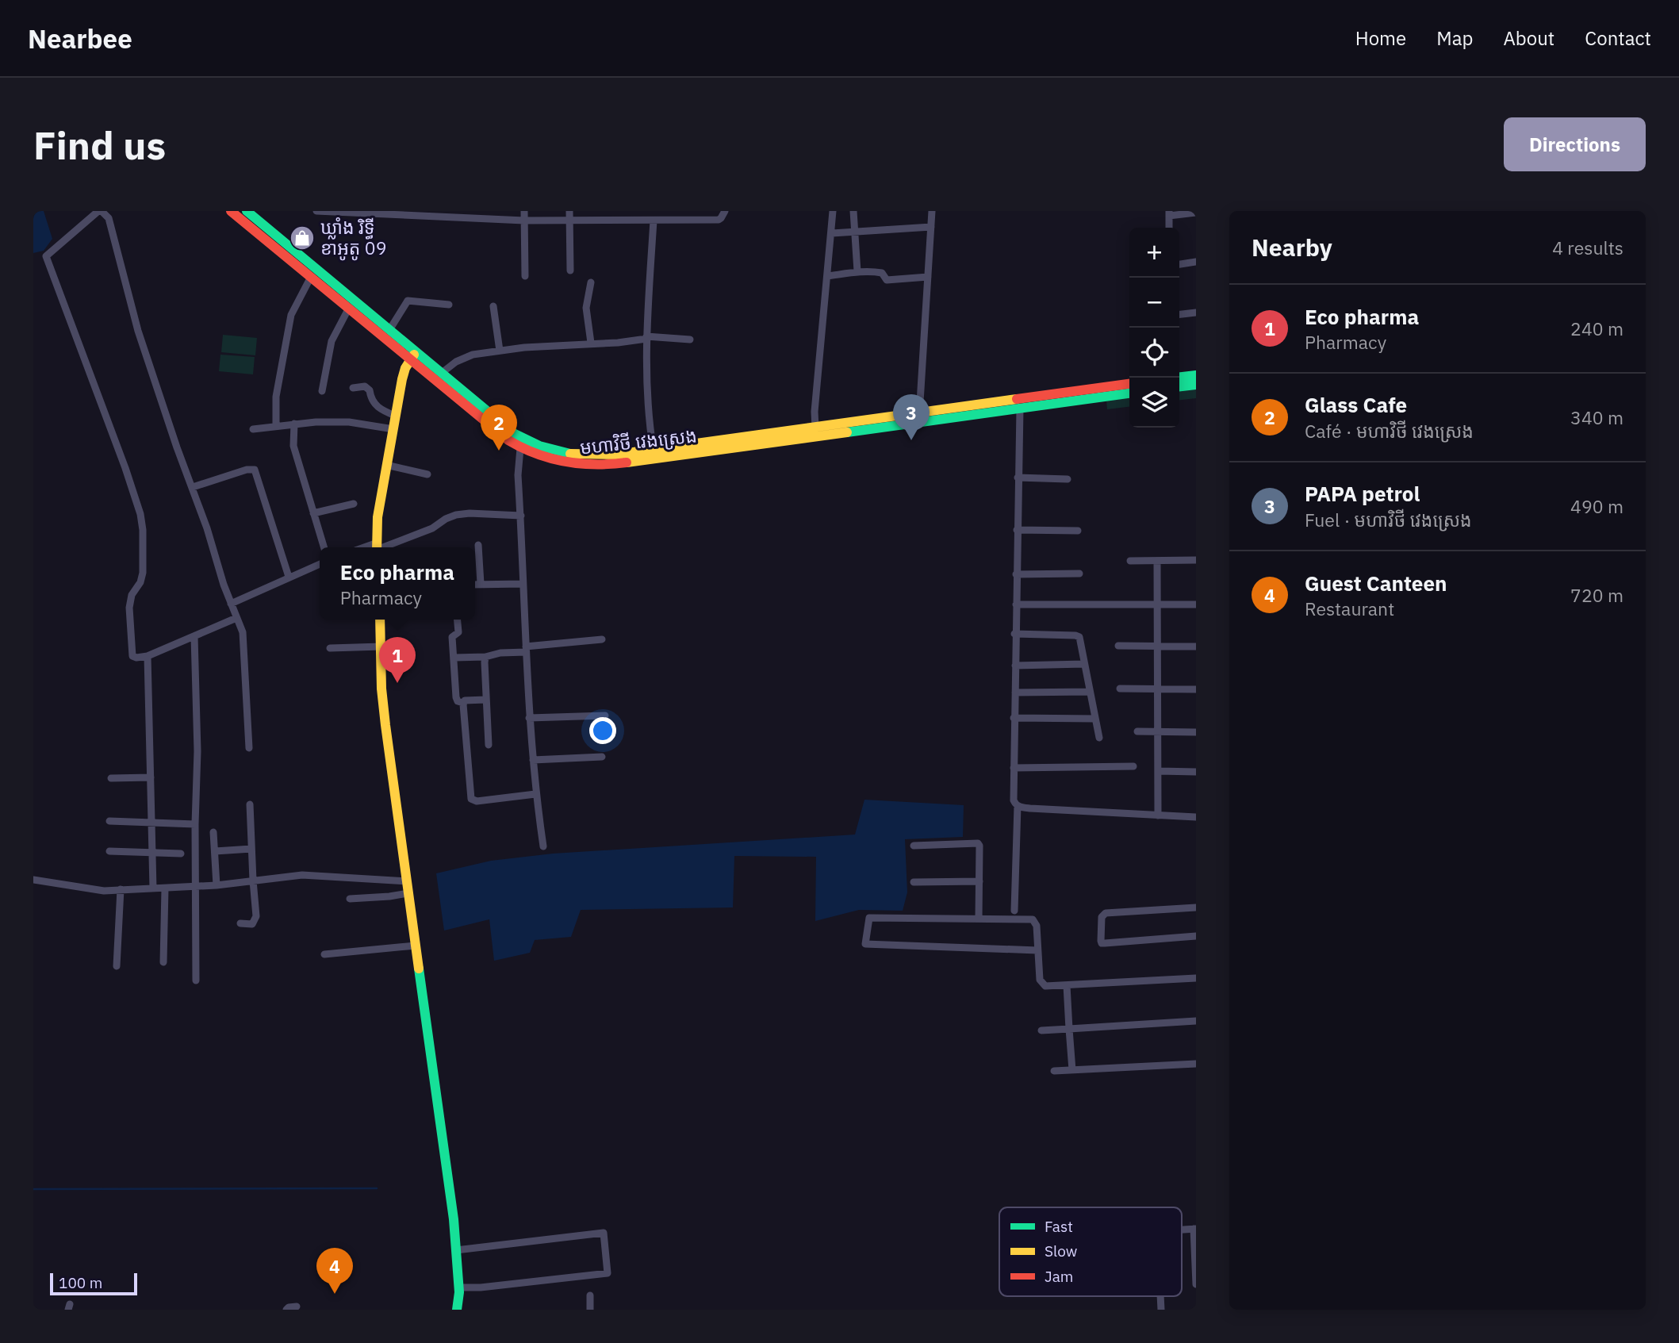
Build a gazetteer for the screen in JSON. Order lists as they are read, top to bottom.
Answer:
{
  "streets": {
    "main road": ["មហាវិថី វេងស្រេង"]
  },
  "places": {
    "shop": ["ឃ្លាំង រិទ្ធី ខាអូតូ 09"]
  },
  "legend": ["Fast", "Slow", "Jam"],
  "scale_bar": "100 m",
  "page": {
    "header": "Nearbee",
    "nav": [
      "Home",
      "Map",
      "About",
      "Contact"
    ],
    "buttons": "Directions",
    "title": "Find us",
    "heading": ["Nearby", "4 results"],
    "map_buttons": ["+", "−"],
    "list": [
      {
        "mark": "1",
        "name": "Eco pharma",
        "note": "Pharmacy",
        "value": "240 m"
      },
      {
        "mark": "2",
        "name": "Glass Cafe",
        "note": "Café · មហាវិថី វេងស្រេង",
        "value": "340 m"
      },
      {
        "mark": "3",
        "name": "PAPA petrol",
        "note": "Fuel · មហាវិថី វេងស្រេង",
        "value": "490 m"
      },
      {
        "mark": "4",
        "name": "Guest Canteen",
        "note": "Restaurant",
        "value": "720 m"
      }
    ],
    "pins": [
      "3",
      "2",
      "1",
      "4"
    ],
    "popup": ["Eco pharma", "Pharmacy"],
    "scale": "100 m"
  }
}
